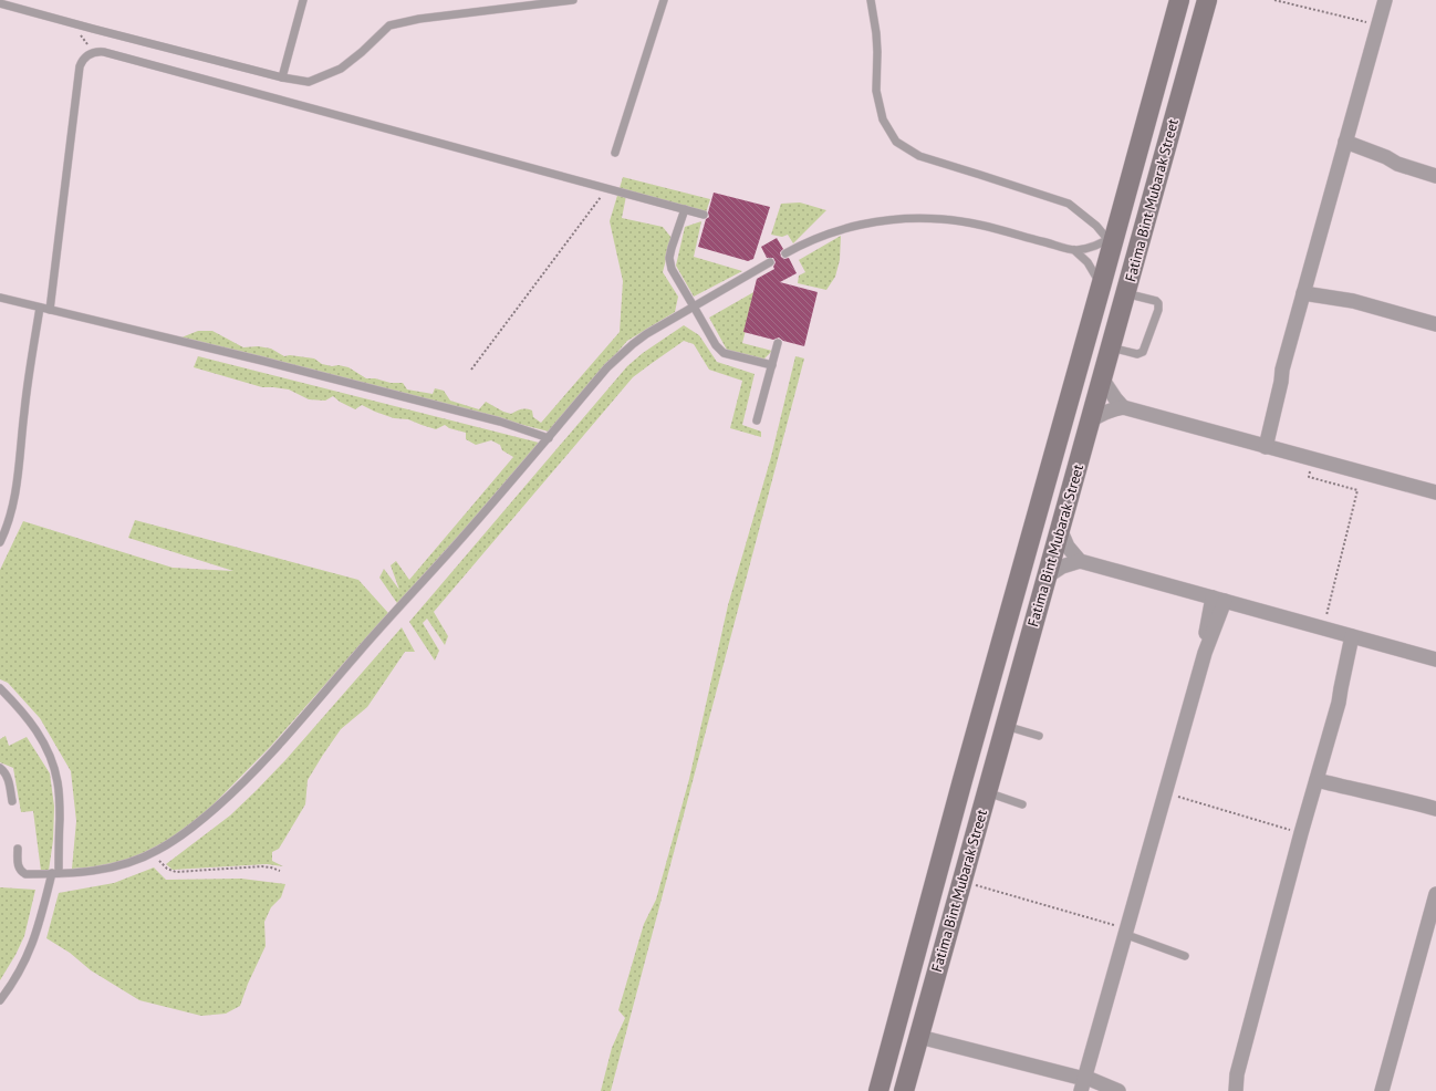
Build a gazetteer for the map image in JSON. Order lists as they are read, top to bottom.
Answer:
{
  "streets": {
    "street": ["Fatima Bint Mubarak Street"]
  }
}
